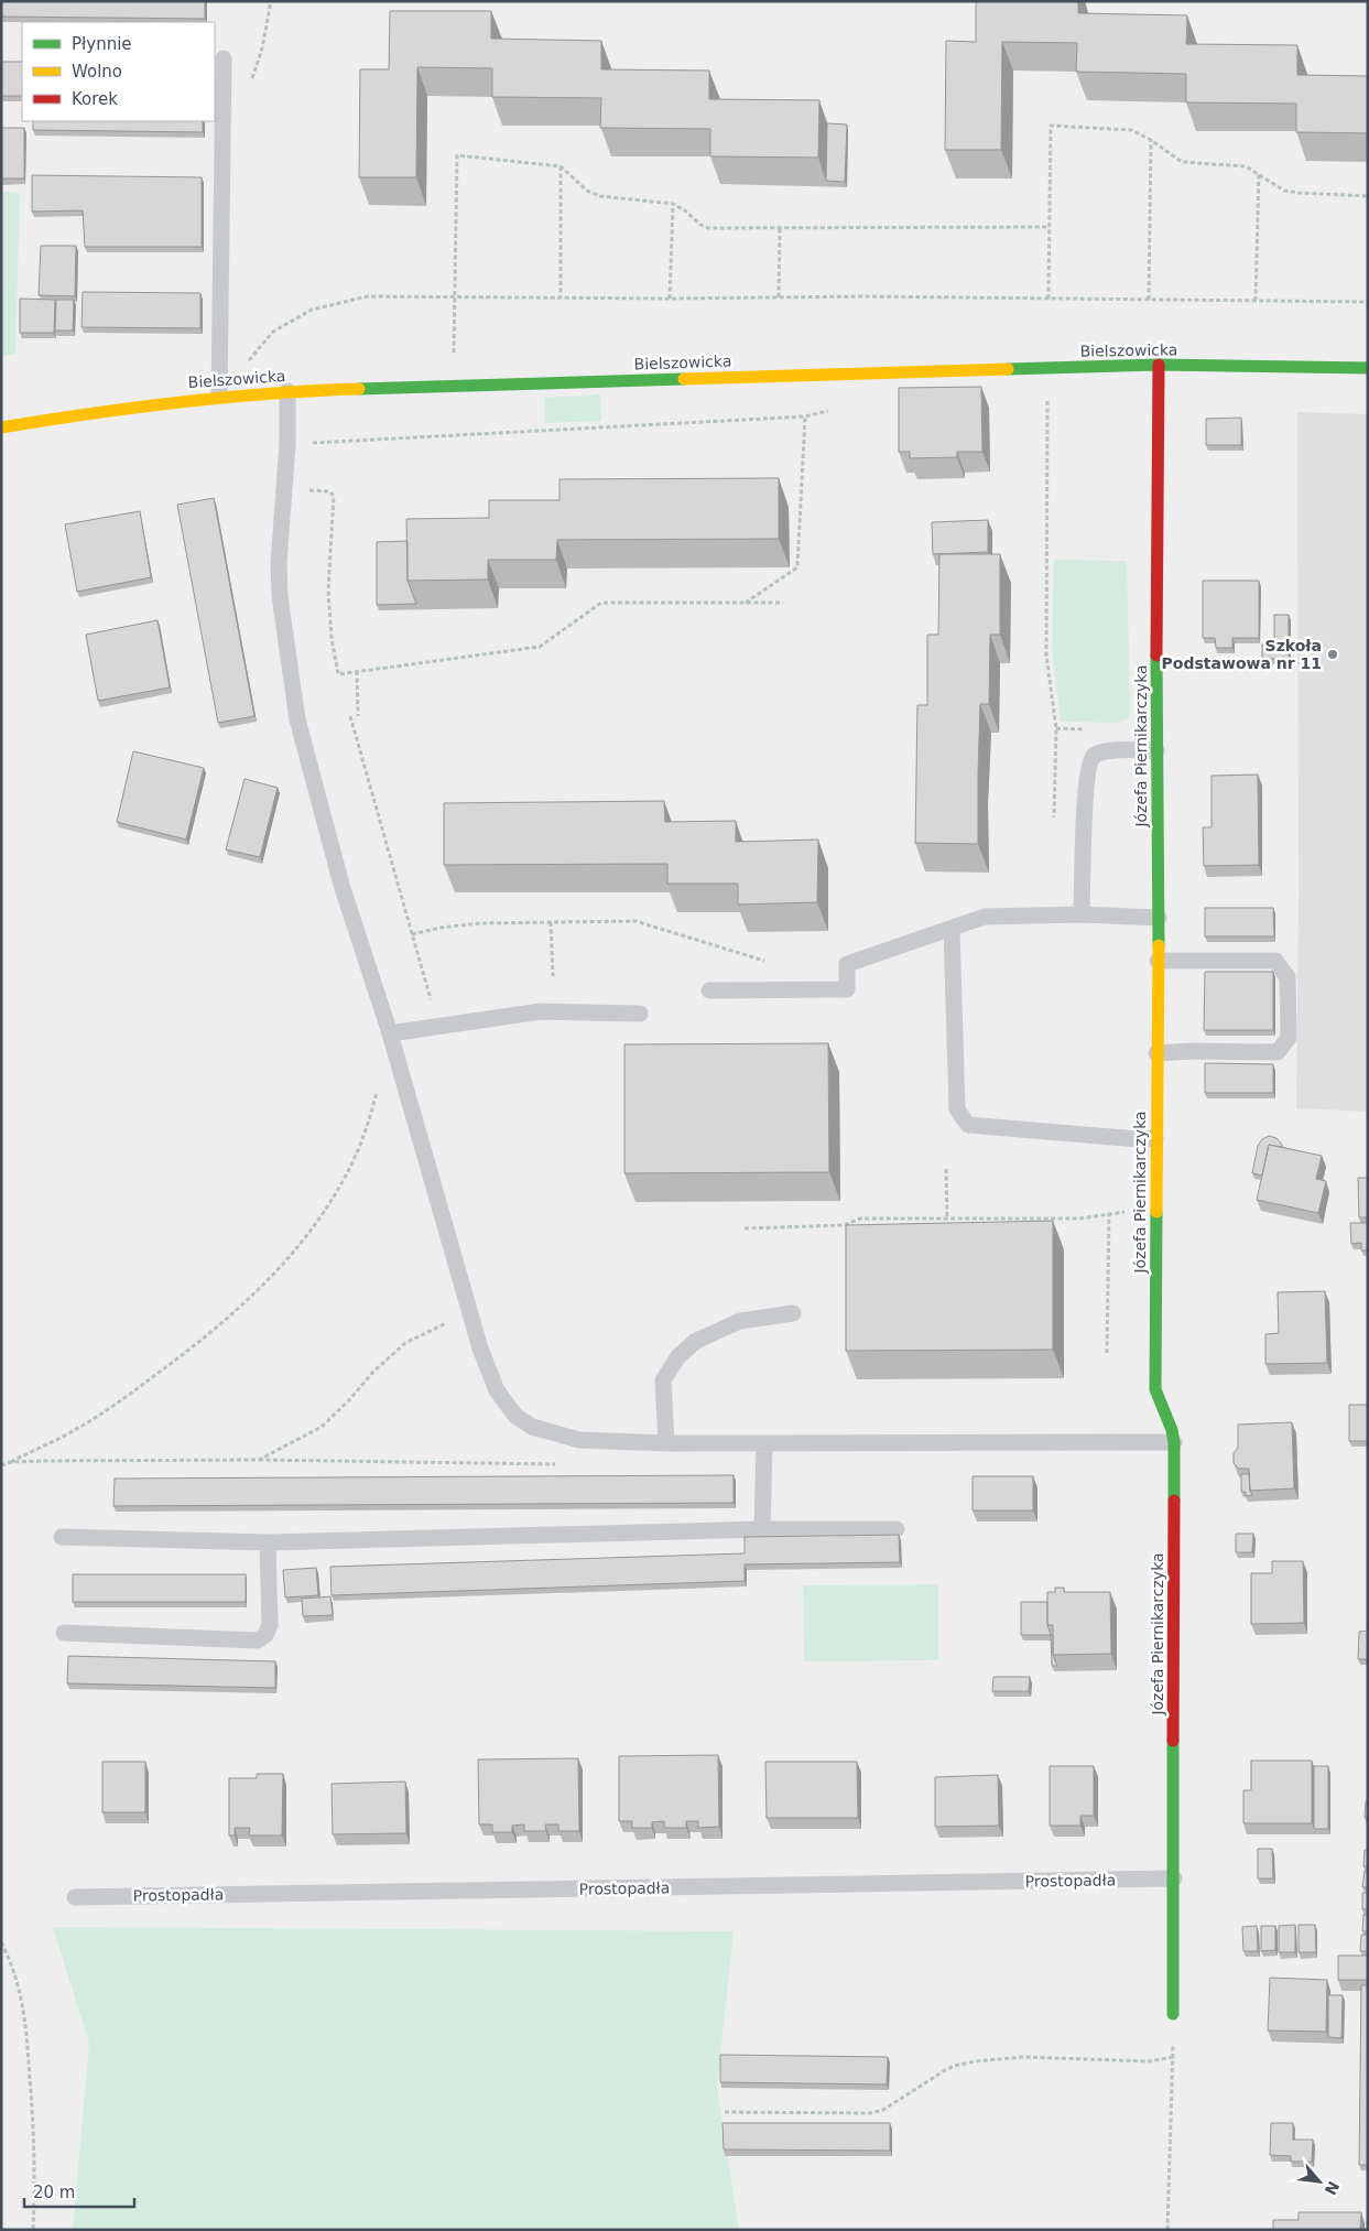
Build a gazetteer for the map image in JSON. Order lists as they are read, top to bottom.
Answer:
{
  "streets": {
    "street": ["Bielszowicka", "Józefa Piernikarczyka"],
    "lane": ["Prostopadła"]
  },
  "crossings": [
    ["Bielszowicka", "Józefa Piernikarczyka"],
    ["Józefa Piernikarczyka", "Prostopadła"]
  ],
  "places": ["Szkoła Podstawowa nr 11"],
  "legend": ["Płynnie", "Wolno", "Korek"],
  "scale_bar": "20 m",
  "north": "bottom right"
}
